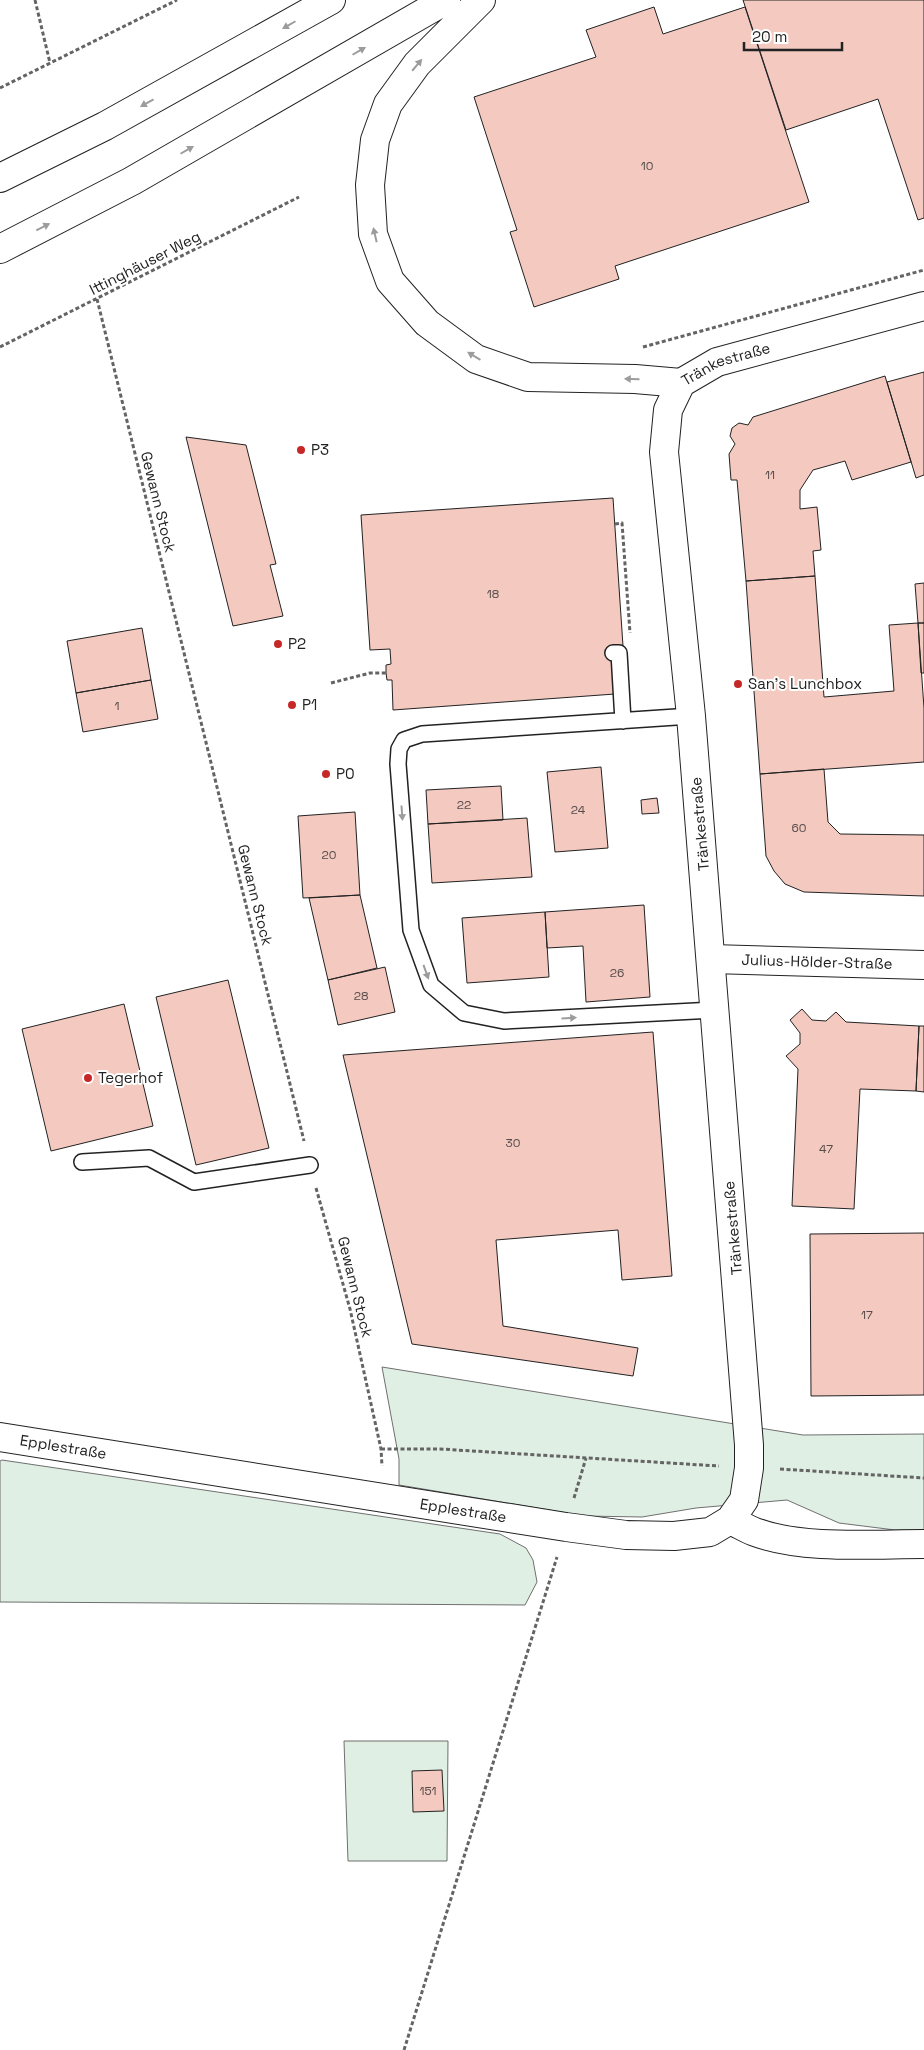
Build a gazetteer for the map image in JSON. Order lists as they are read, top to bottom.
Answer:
{
  "streets": {
    "main road": ["Tränkestraße", "Julius-Hölder-Straße", "Epplestraße"],
    "path": ["Ittinghäuser Weg", "Gewann Stock"]
  },
  "crossings": [
    ["Ittinghäuser Weg", "Gewann Stock"],
    ["Tränkestraße", "Julius-Hölder-Straße"],
    ["Tränkestraße", "Epplestraße"],
    ["Gewann Stock", "Epplestraße"]
  ],
  "places": [
    "P3",
    "P2",
    "San's Lunchbox",
    "P1",
    "P0",
    "Tegerhof"
  ],
  "house_numbers": [
    "10",
    "11",
    "18",
    "1",
    "22",
    "24",
    "60",
    "20",
    "26",
    "28",
    "30",
    "47",
    "17",
    "151"
  ],
  "scale_bar": "20 m"
}
